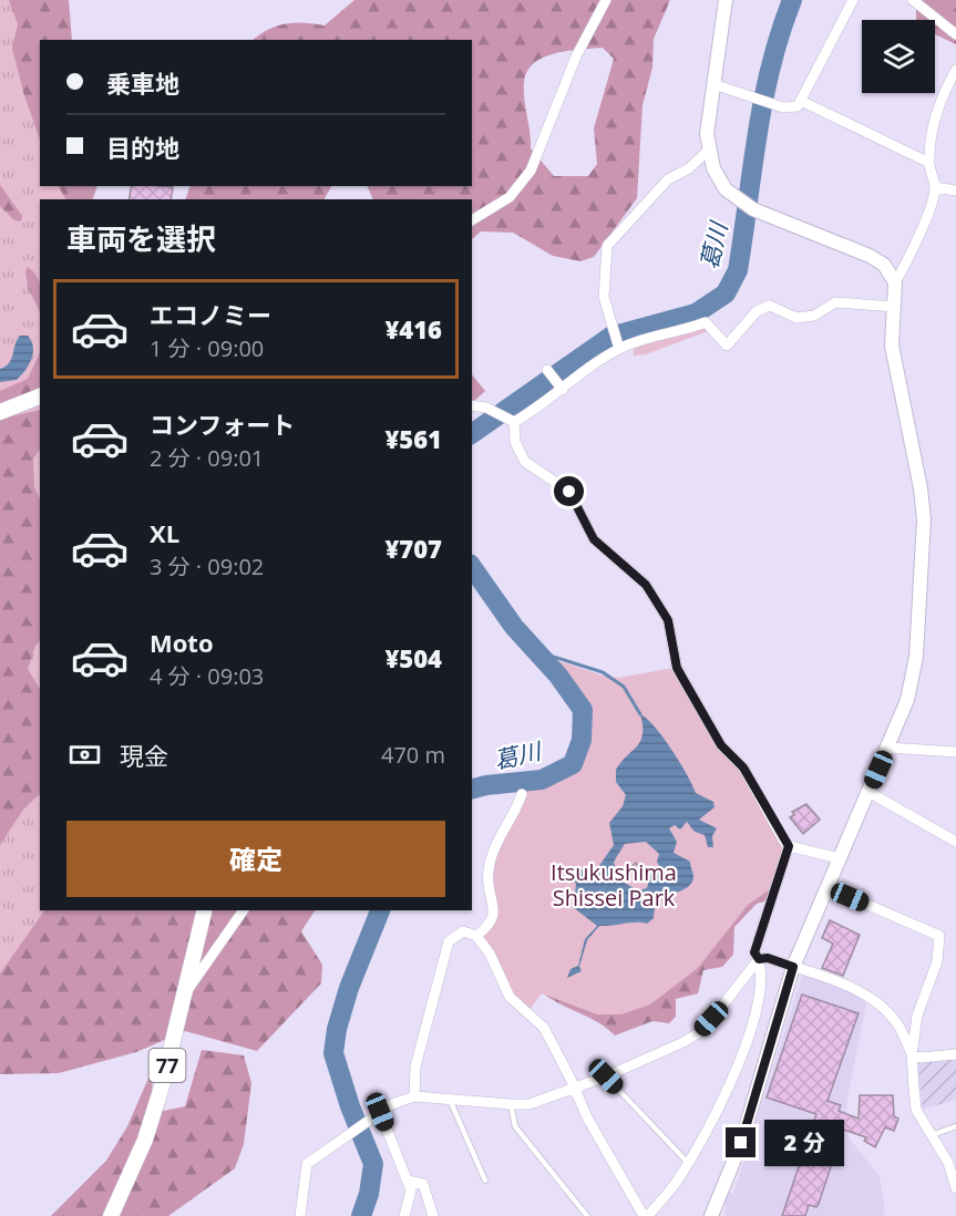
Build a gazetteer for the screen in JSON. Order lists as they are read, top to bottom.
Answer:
{
  "streets": {
    "main road": ["77"]
  },
  "water": ["葛川"],
  "parks": ["Itsukushima Shissei Park"],
  "page": {
    "banner": ["乗車地", "目的地"],
    "heading": "車両を選択",
    "list": [
      {
        "name": "エコノミー",
        "note": "1 分 · 09:00",
        "value": "¥416"
      },
      {
        "name": "コンフォート",
        "note": "2 分 · 09:01",
        "value": "¥561"
      },
      {
        "name": "XL",
        "note": "3 分 · 09:02",
        "value": "¥707"
      },
      {
        "name": "Moto",
        "note": "4 分 · 09:03",
        "value": "¥504"
      }
    ],
    "pay": ["現金", "470 m"],
    "buttons": "確定",
    "bubble": "2 分"
  }
}
